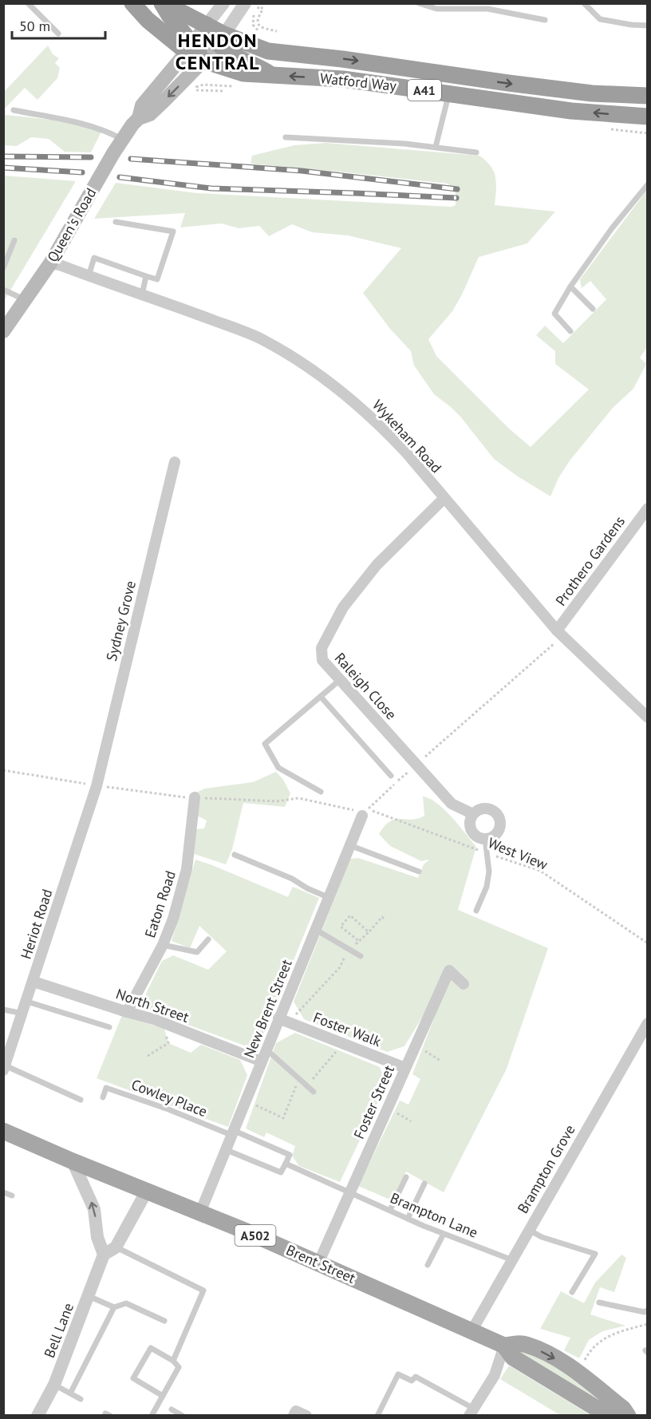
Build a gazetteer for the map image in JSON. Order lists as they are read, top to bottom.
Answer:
{
  "streets": {
    "highway": ["Watford Way", "A41"],
    "main road": ["Queen's Road", "A502", "Brent Street"],
    "street": [
      "Wykeham Road",
      "Prothero Gardens",
      "Sydney Grove",
      "Raleigh Close",
      "Eaton Road",
      "Heriot Road",
      "North Street",
      "New Brent Street",
      "Foster Walk",
      "Foster Street",
      "Brampton Grove",
      "Bell Lane"
    ],
    "lane": ["Cowley Place", "Brampton Lane"],
    "path": ["West View"]
  },
  "crossings": [
    ["Watford Way", "A41"],
    ["Watford Way", "Queen's Road"],
    ["A41", "Queen's Road"],
    ["Queen's Road", "Wykeham Road"],
    ["Wykeham Road", "Prothero Gardens"],
    ["Wykeham Road", "Raleigh Close"],
    ["Sydney Grove", "Heriot Road"],
    ["West View", "New Brent Street"],
    ["Eaton Road", "North Street"],
    ["Heriot Road", "North Street"],
    ["North Street", "New Brent Street"],
    ["New Brent Street", "Foster Walk"],
    ["New Brent Street", "Cowley Place"],
    ["New Brent Street", "Brent Street"],
    ["Foster Walk", "Foster Street"],
    ["Foster Street", "Brampton Lane"],
    ["Foster Street", "Brent Street"],
    ["Brampton Grove", "Brampton Lane"],
    ["Brampton Grove", "Brent Street"]
  ],
  "districts": ["HENDON CENTRAL"],
  "scale_bar": "50 m"
}
